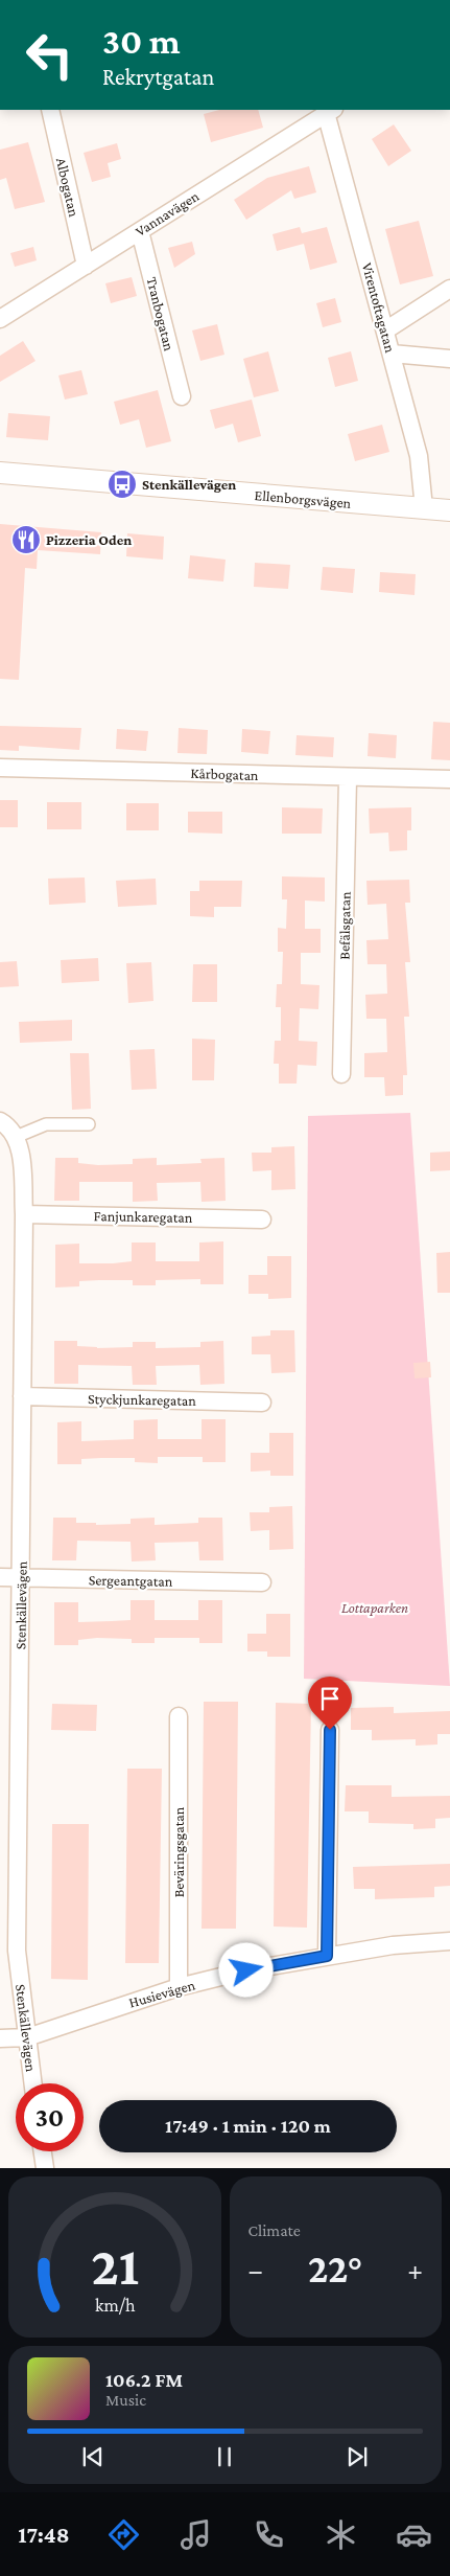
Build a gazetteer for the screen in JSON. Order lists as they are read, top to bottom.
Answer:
{
  "streets": {
    "street": [
      "Albogatan",
      "Vannavägen",
      "Virentoftagatan",
      "Tranbogatan",
      "Ellenborgsvägen",
      "Kårbogatan",
      "Befälsgatan",
      "Fanjunkaregatan",
      "Styckjunkaregatan",
      "Sergeantgatan",
      "Stenkällevägen",
      "Beväringsgatan",
      "Husievägen"
    ]
  },
  "crossings": [
    ["Albogatan", "Vannavägen"],
    ["Vannavägen", "Virentoftagatan"],
    ["Vannavägen", "Tranbogatan"],
    ["Virentoftagatan", "Ellenborgsvägen"],
    ["Kårbogatan", "Befälsgatan"],
    ["Fanjunkaregatan", "Stenkällevägen"],
    ["Styckjunkaregatan", "Stenkällevägen"],
    ["Sergeantgatan", "Stenkällevägen"],
    ["Stenkällevägen", "Husievägen"],
    ["Beväringsgatan", "Husievägen"]
  ],
  "parks": ["Lottaparken"],
  "places": {
    "bus stop": ["Stenkällevägen"],
    "restaurant": ["Pizzeria Oden"]
  },
  "page": {
    "turn": ["30 m", "Rekrytgatan"],
    "limit": "30",
    "trip": "17:49 · 1 min · 120 m",
    "tile": "Climate",
    "heat": ["−", "22°", "+"],
    "song": ["106.2 FM", "Music"],
    "tabs": "17:48",
    "gauge": ["21", "km/h"]
  }
}
